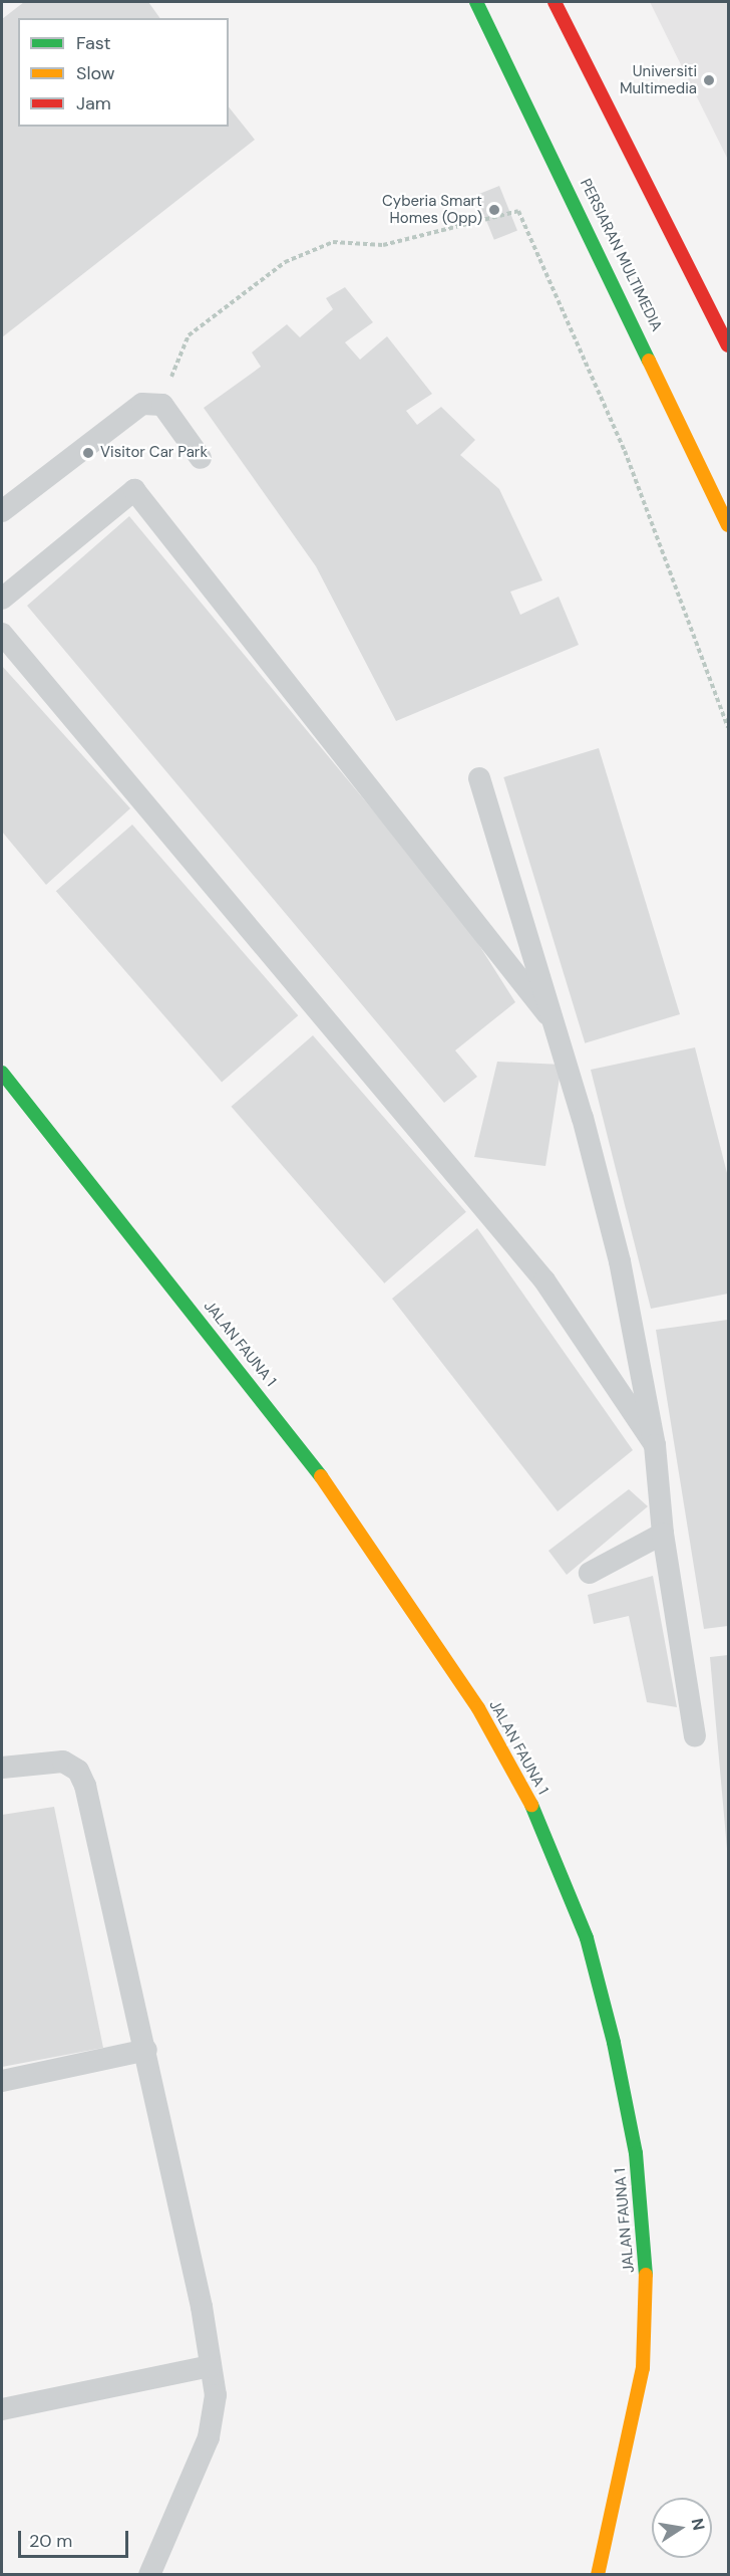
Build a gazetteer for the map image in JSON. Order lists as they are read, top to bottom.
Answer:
{
  "streets": {
    "street": ["PERSIARAN MULTIMEDIA", "JALAN FAUNA 1"]
  },
  "places": ["Universiti Multimedia", "Cyberia Smart Homes (Opp)", "Visitor Car Park"],
  "legend": ["Fast", "Slow", "Jam"],
  "scale_bar": "20 m",
  "north": "right"
}
